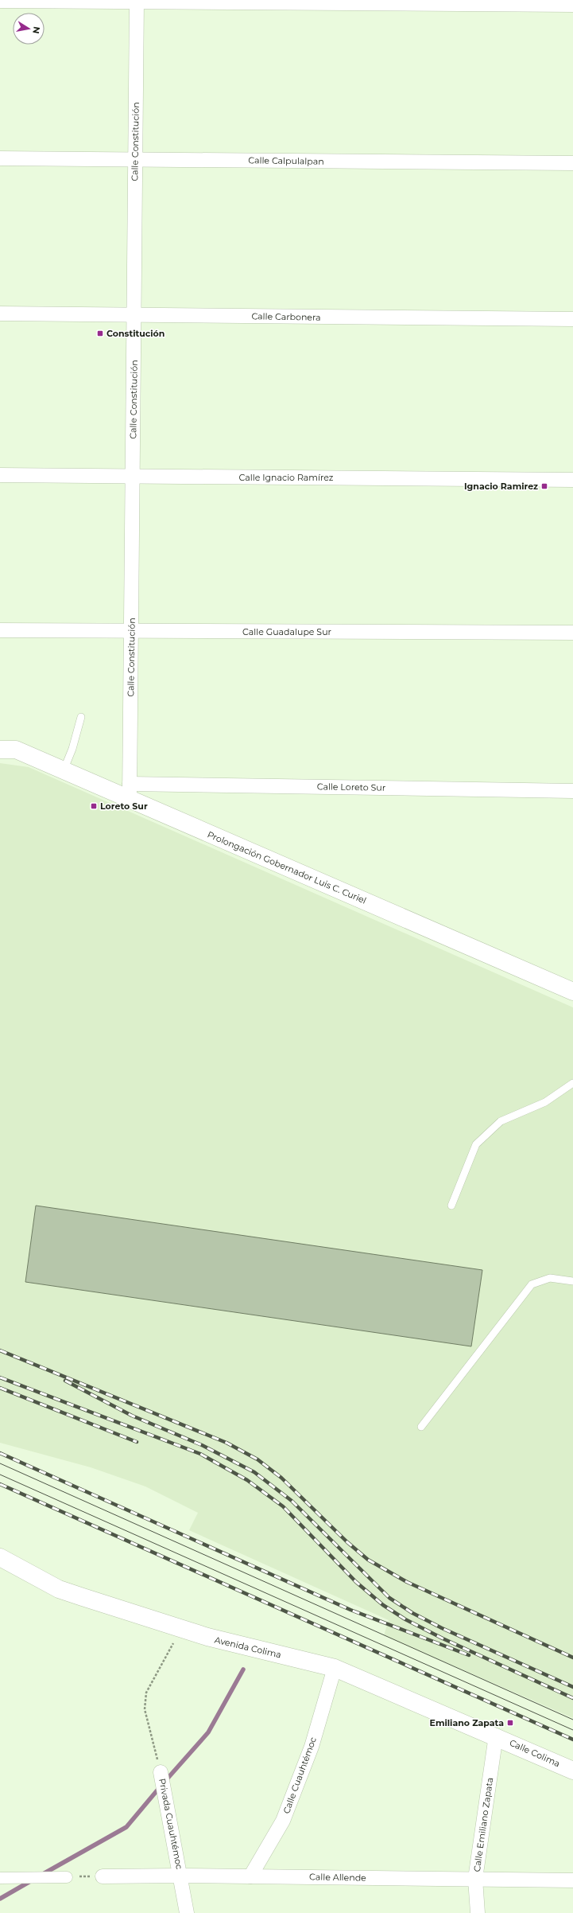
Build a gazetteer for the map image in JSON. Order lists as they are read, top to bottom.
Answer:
{
  "streets": {
    "street": [
      "Calle Constitución",
      "Calle Calpulalpan",
      "Calle Carbonera",
      "Calle Ignacio Ramírez",
      "Calle Guadalupe Sur",
      "Calle Loreto Sur",
      "Prolongación Gobernador Luis C. Curiel",
      "Avenida Colima",
      "Calle Colima",
      "Calle Cuauhtémoc",
      "Privada Cuauhtémoc",
      "Calle Emiliano Zapata",
      "Calle Allende"
    ]
  },
  "crossings": [
    ["Calle Constitución", "Calle Calpulalpan"],
    ["Calle Constitución", "Calle Carbonera"],
    ["Calle Constitución", "Calle Ignacio Ramírez"],
    ["Calle Constitución", "Calle Guadalupe Sur"],
    ["Calle Constitución", "Calle Loreto Sur"],
    ["Calle Constitución", "Prolongación Gobernador Luis C. Curiel"],
    ["Calle Loreto Sur", "Prolongación Gobernador Luis C. Curiel"],
    ["Avenida Colima", "Calle Colima"],
    ["Avenida Colima", "Calle Cuauhtémoc"],
    ["Avenida Colima", "Calle Emiliano Zapata"],
    ["Calle Colima", "Calle Emiliano Zapata"],
    ["Calle Cuauhtémoc", "Calle Allende"],
    ["Privada Cuauhtémoc", "Calle Allende"],
    ["Calle Emiliano Zapata", "Calle Allende"]
  ],
  "places": {
    "transit": [
      "Constitución",
      "Ignacio Ramirez",
      "Loreto Sur",
      "Emiliano Zapata"
    ]
  },
  "north": "right"
}
